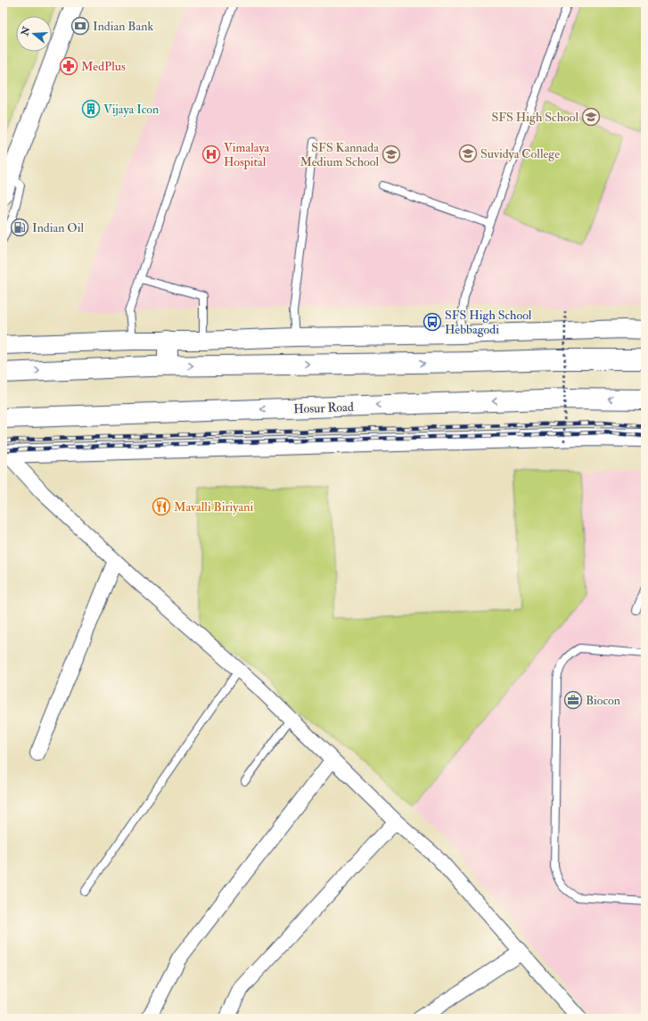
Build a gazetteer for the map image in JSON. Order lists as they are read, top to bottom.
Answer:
{
  "streets": {
    "highway": ["Hosur Road"]
  },
  "places": {
    "bank": ["Indian Bank"],
    "pharmacy": ["MedPlus"],
    "building": ["Vijaya Icon"],
    "school or university": ["SFS High School", "Suvidya College", "SFS Kannada Medium School"],
    "hospital": ["Vimalaya Hospital"],
    "fuel station": ["Indian Oil"],
    "bus stop": ["SFS High School Hebbagodi"],
    "restaurant": ["Mavalli Biriyani"],
    "office": ["Biocon"]
  },
  "north": "left"
}
